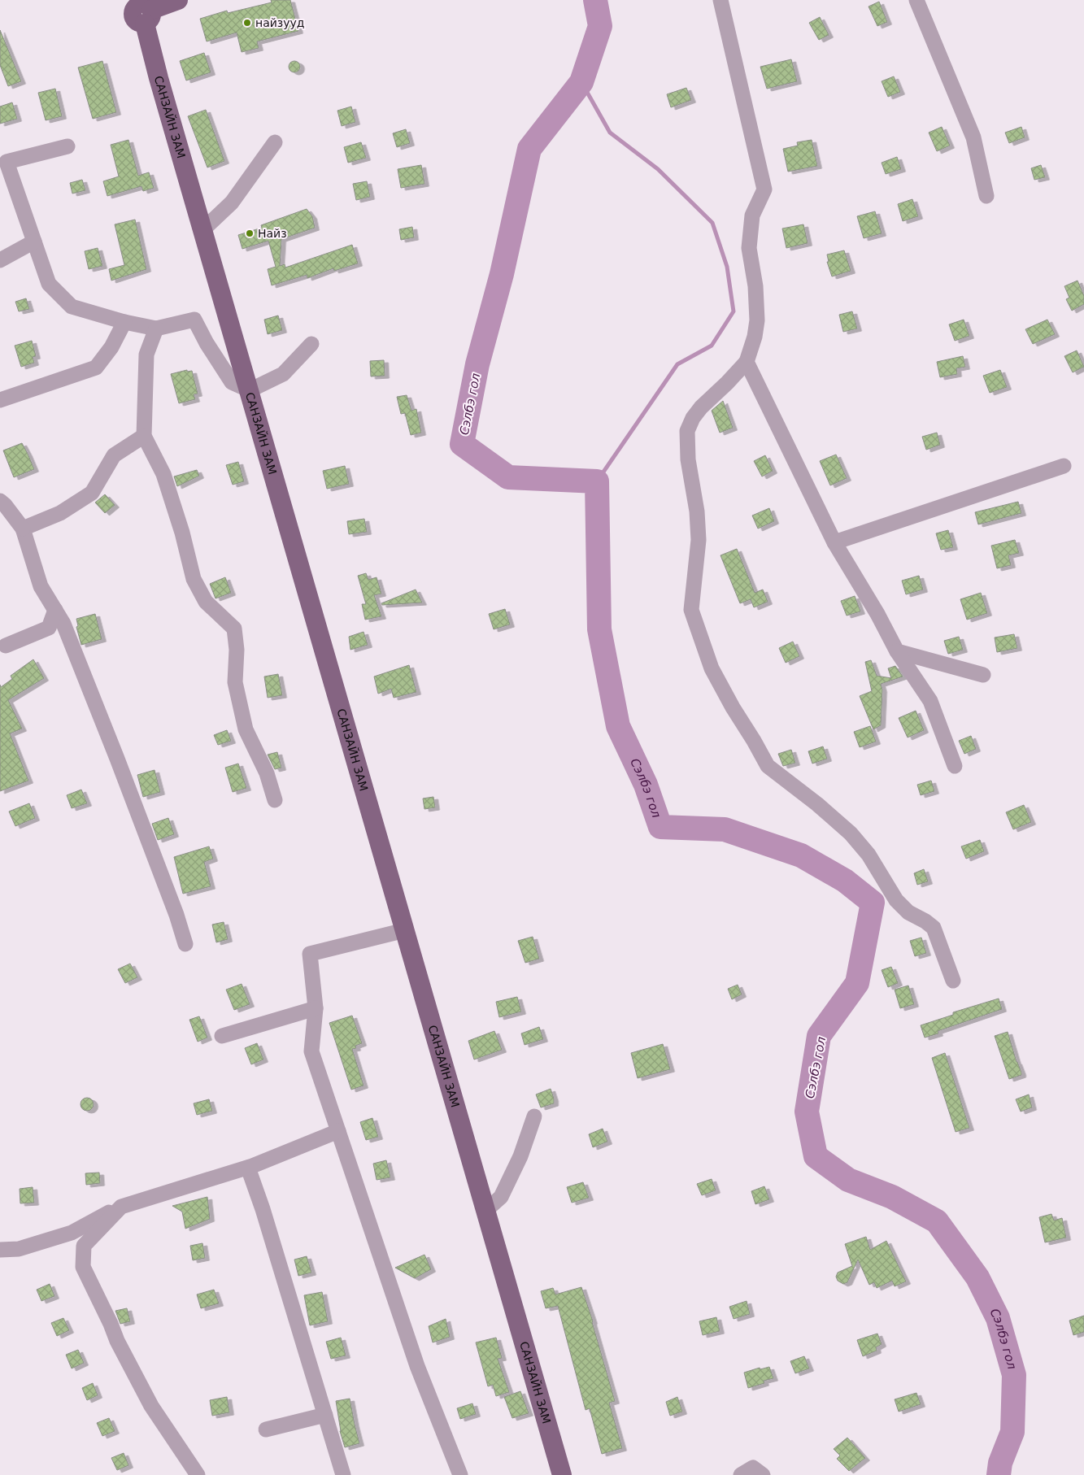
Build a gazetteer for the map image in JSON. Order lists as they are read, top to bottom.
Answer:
{
  "streets": {
    "main road": ["САНЗАЙН ЗАМ"]
  },
  "water": ["Сэлбэ гол"],
  "places": ["найзууд", "Найз"]
}
